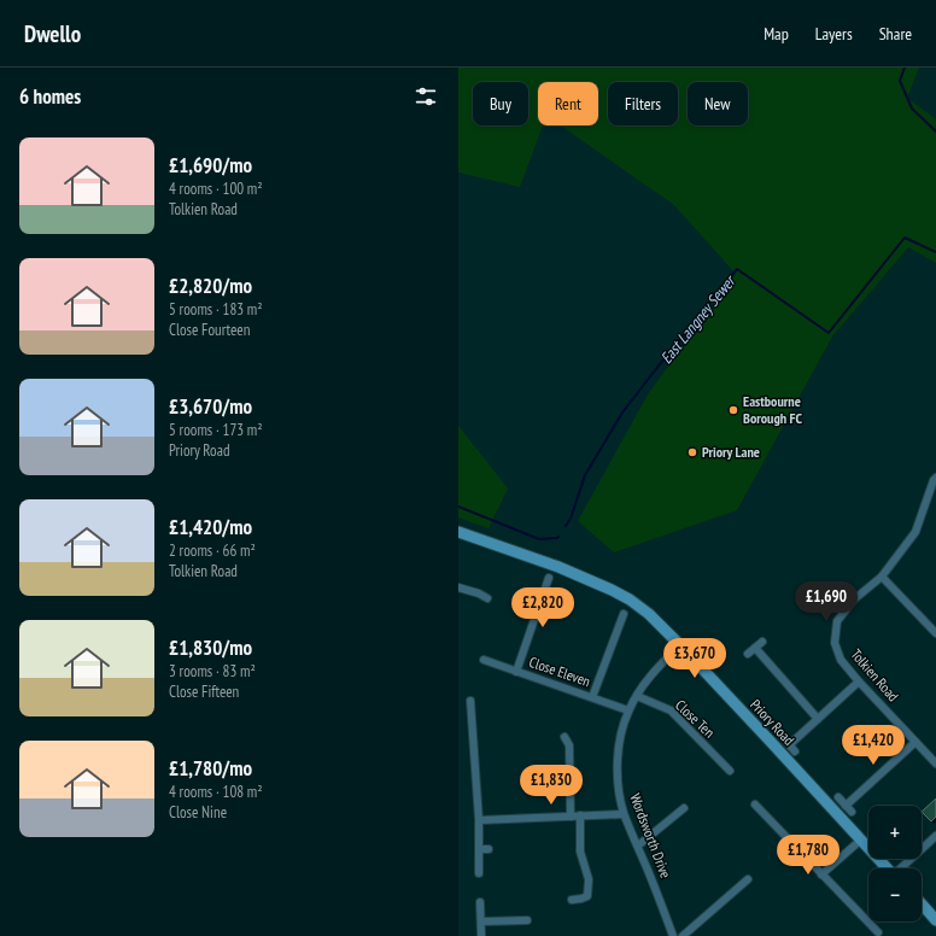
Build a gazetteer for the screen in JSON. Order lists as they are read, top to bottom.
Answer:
{
  "streets": {
    "street": [
      "Close Eleven",
      "Tolkien Road",
      "Close Ten",
      "Priory Road",
      "Wordsworth Drive"
    ]
  },
  "crossings": [
    ["Close Eleven", "Wordsworth Drive"],
    ["Close Ten", "Wordsworth Drive"],
    ["Priory Road", "Wordsworth Drive"]
  ],
  "water": ["East Langney Sewer"],
  "places": ["Eastbourne Borough FC", "Priory Lane"],
  "page": {
    "header": "Dwello",
    "nav": ["Map", "Layers", "Share"],
    "heading": "6 homes",
    "chip": [
      "Buy",
      "Rent",
      "Filters",
      "New"
    ],
    "list": [
      {
        "name": "£1,690/mo",
        "note": "4 rooms · 100 m² · Tolkien Road"
      },
      {
        "name": "£2,820/mo",
        "note": "5 rooms · 183 m² · Close Fourteen"
      },
      {
        "name": "£3,670/mo",
        "note": "5 rooms · 173 m² · Priory Road"
      },
      {
        "name": "£1,420/mo",
        "note": "2 rooms · 66 m² · Tolkien Road"
      },
      {
        "name": "£1,830/mo",
        "note": "3 rooms · 83 m² · Close Fifteen"
      },
      {
        "name": "£1,780/mo",
        "note": "4 rooms · 108 m² · Close Nine"
      }
    ],
    "price": [
      "£1,690",
      "£2,820",
      "£3,670",
      "£1,420",
      "£1,830",
      "£1,780"
    ],
    "map_buttons": ["+", "−"]
  }
}
